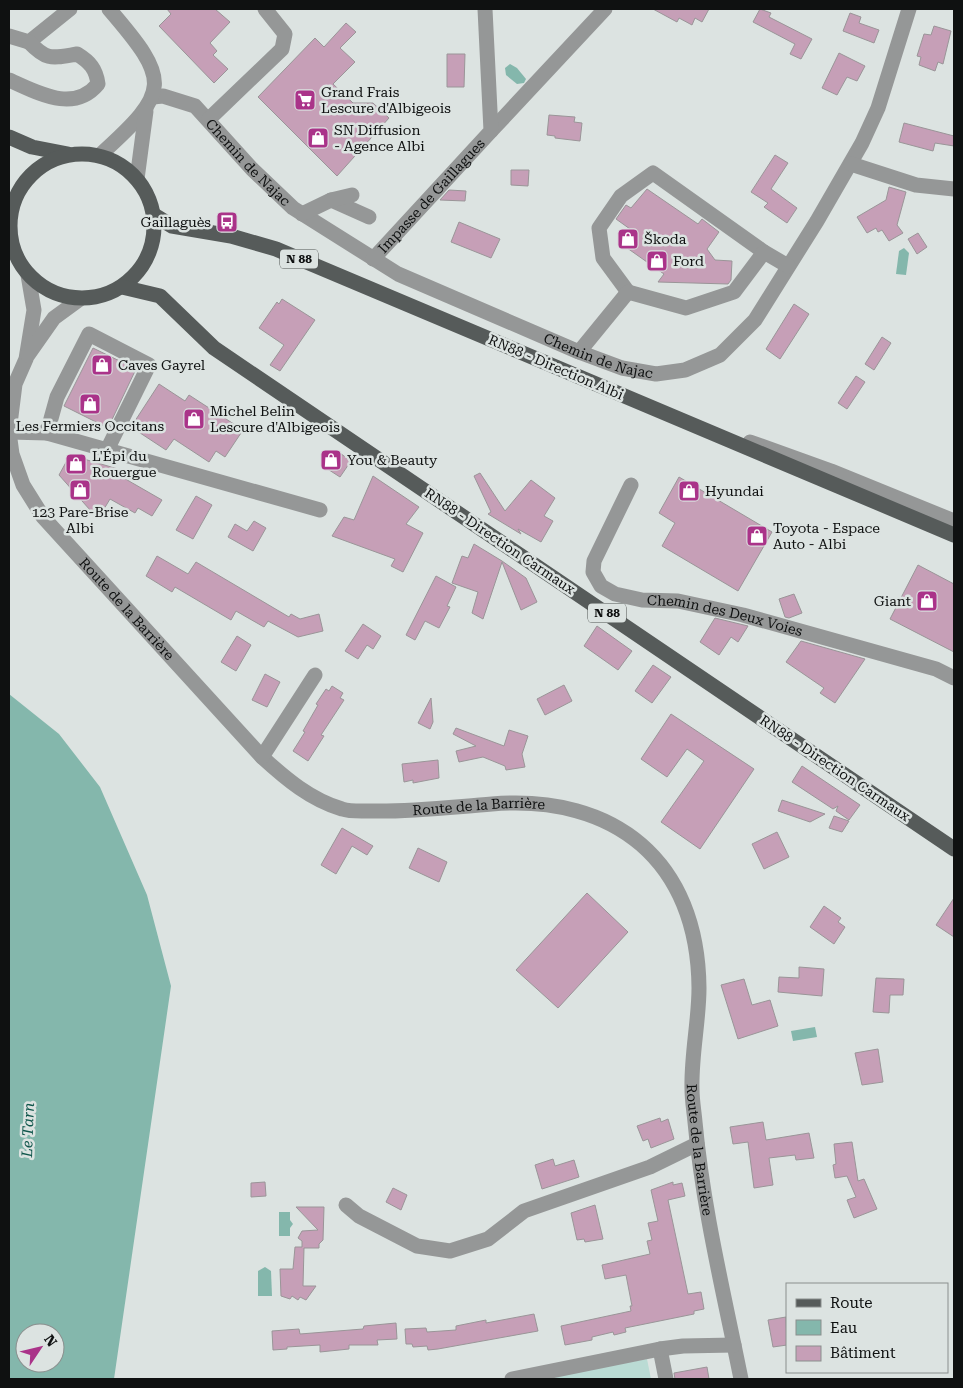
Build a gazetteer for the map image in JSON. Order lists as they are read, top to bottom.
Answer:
{
  "streets": {
    "main road": ["N 88", "RN88 - Direction Albi", "RN88 - Direction Carmaux"],
    "street": [
      "Chemin de Najac",
      "Impasse de Gaillagues",
      "Route de la Barrière",
      "Chemin des Deux Voies"
    ]
  },
  "crossings": [
    ["Chemin de Najac", "Impasse de Gaillagues"],
    ["RN88 - Direction Albi", "RN88 - Direction Carmaux"],
    ["RN88 - Direction Albi", "Route de la Barrière"],
    ["RN88 - Direction Carmaux", "Route de la Barrière"]
  ],
  "water": ["Le Tarn"],
  "places": {
    "supermarket": ["Grand Frais Lescure d'Albigeois"],
    "shop": [
      "SN Diffusion - Agence Albi",
      "Škoda",
      "Ford",
      "Caves Gayrel",
      "Les Fermiers Occitans",
      "Michel Belin Lescure d'Albigeois",
      "You & Beauty",
      "L'Épi du Rouergue",
      "123 Pare-Brise Albi",
      "Hyundai",
      "Toyota - Espace Auto - Albi",
      "Giant"
    ],
    "bus stop": ["Gaillaguès"]
  },
  "legend": ["Route", "Eau", "Bâtiment"],
  "north": "top right"
}
